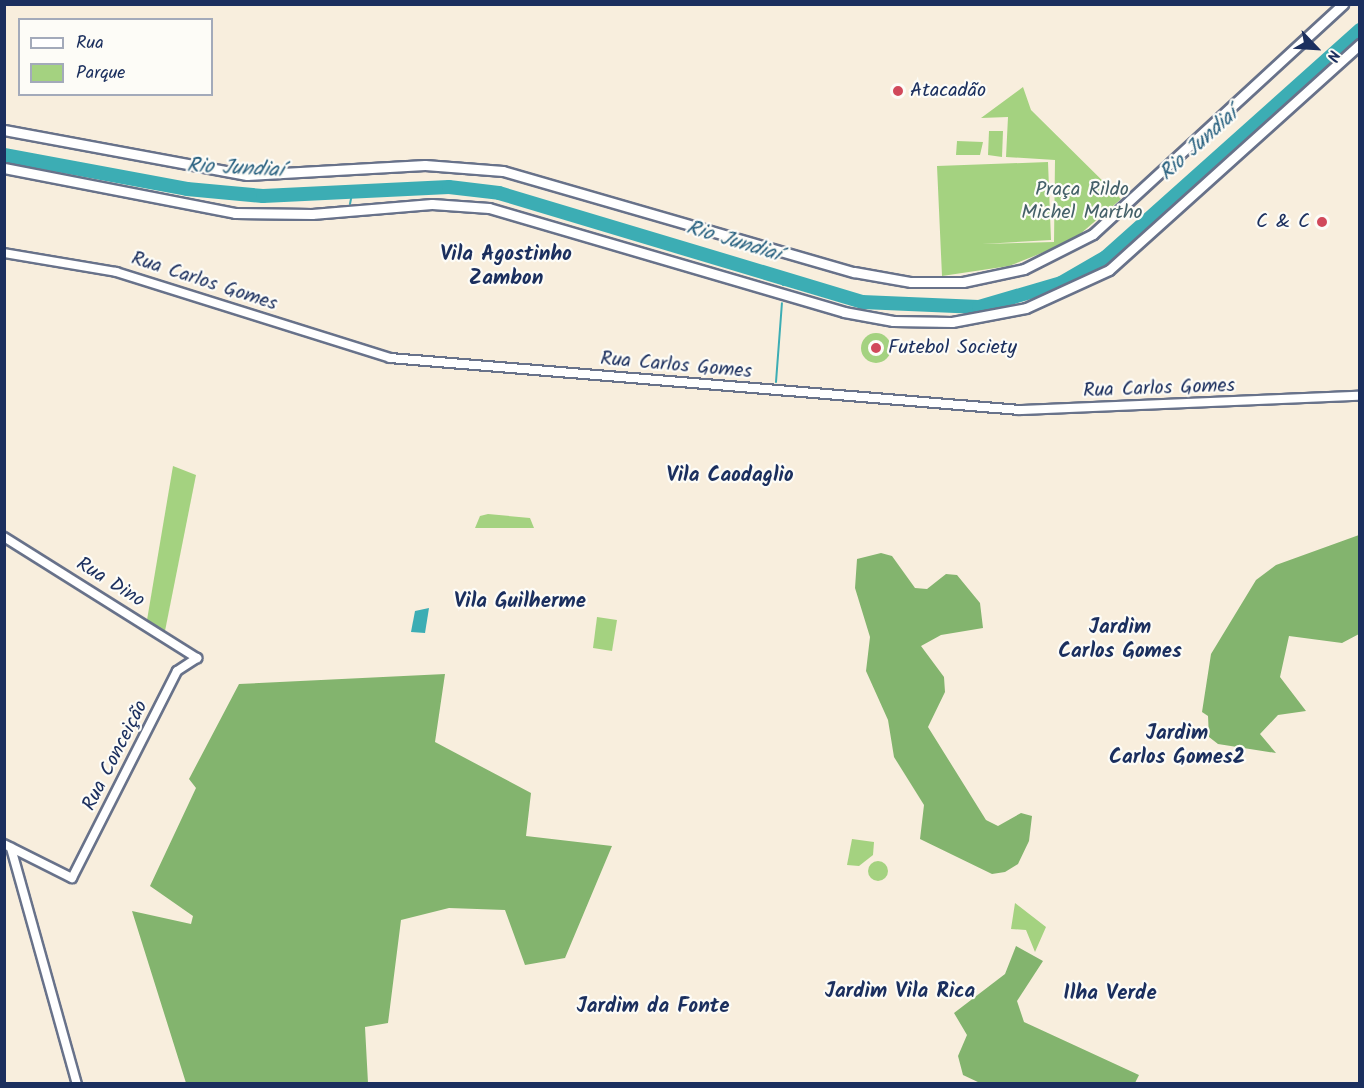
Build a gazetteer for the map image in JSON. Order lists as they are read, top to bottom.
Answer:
{
  "streets": {
    "main road": ["Rua Carlos Gomes", "Rua Dino", "Rua Conceição"]
  },
  "crossings": [
    ["Rua Dino", "Rua Conceição"]
  ],
  "districts": [
    "Vila Agostinho Zambon",
    "Vila Caodaglio",
    "Vila Guilherme",
    "Jardim Carlos Gomes",
    "Jardim Carlos Gomes2",
    "Jardim Vila Rica",
    "Ilha Verde",
    "Jardim da Fonte"
  ],
  "water": ["Rio Jundiaí"],
  "parks": ["Praça Rildo Michel Martho"],
  "places": ["Atacadão", "C & C", "Futebol Society"],
  "legend": ["Rua", "Parque"],
  "north": "bottom right"
}
